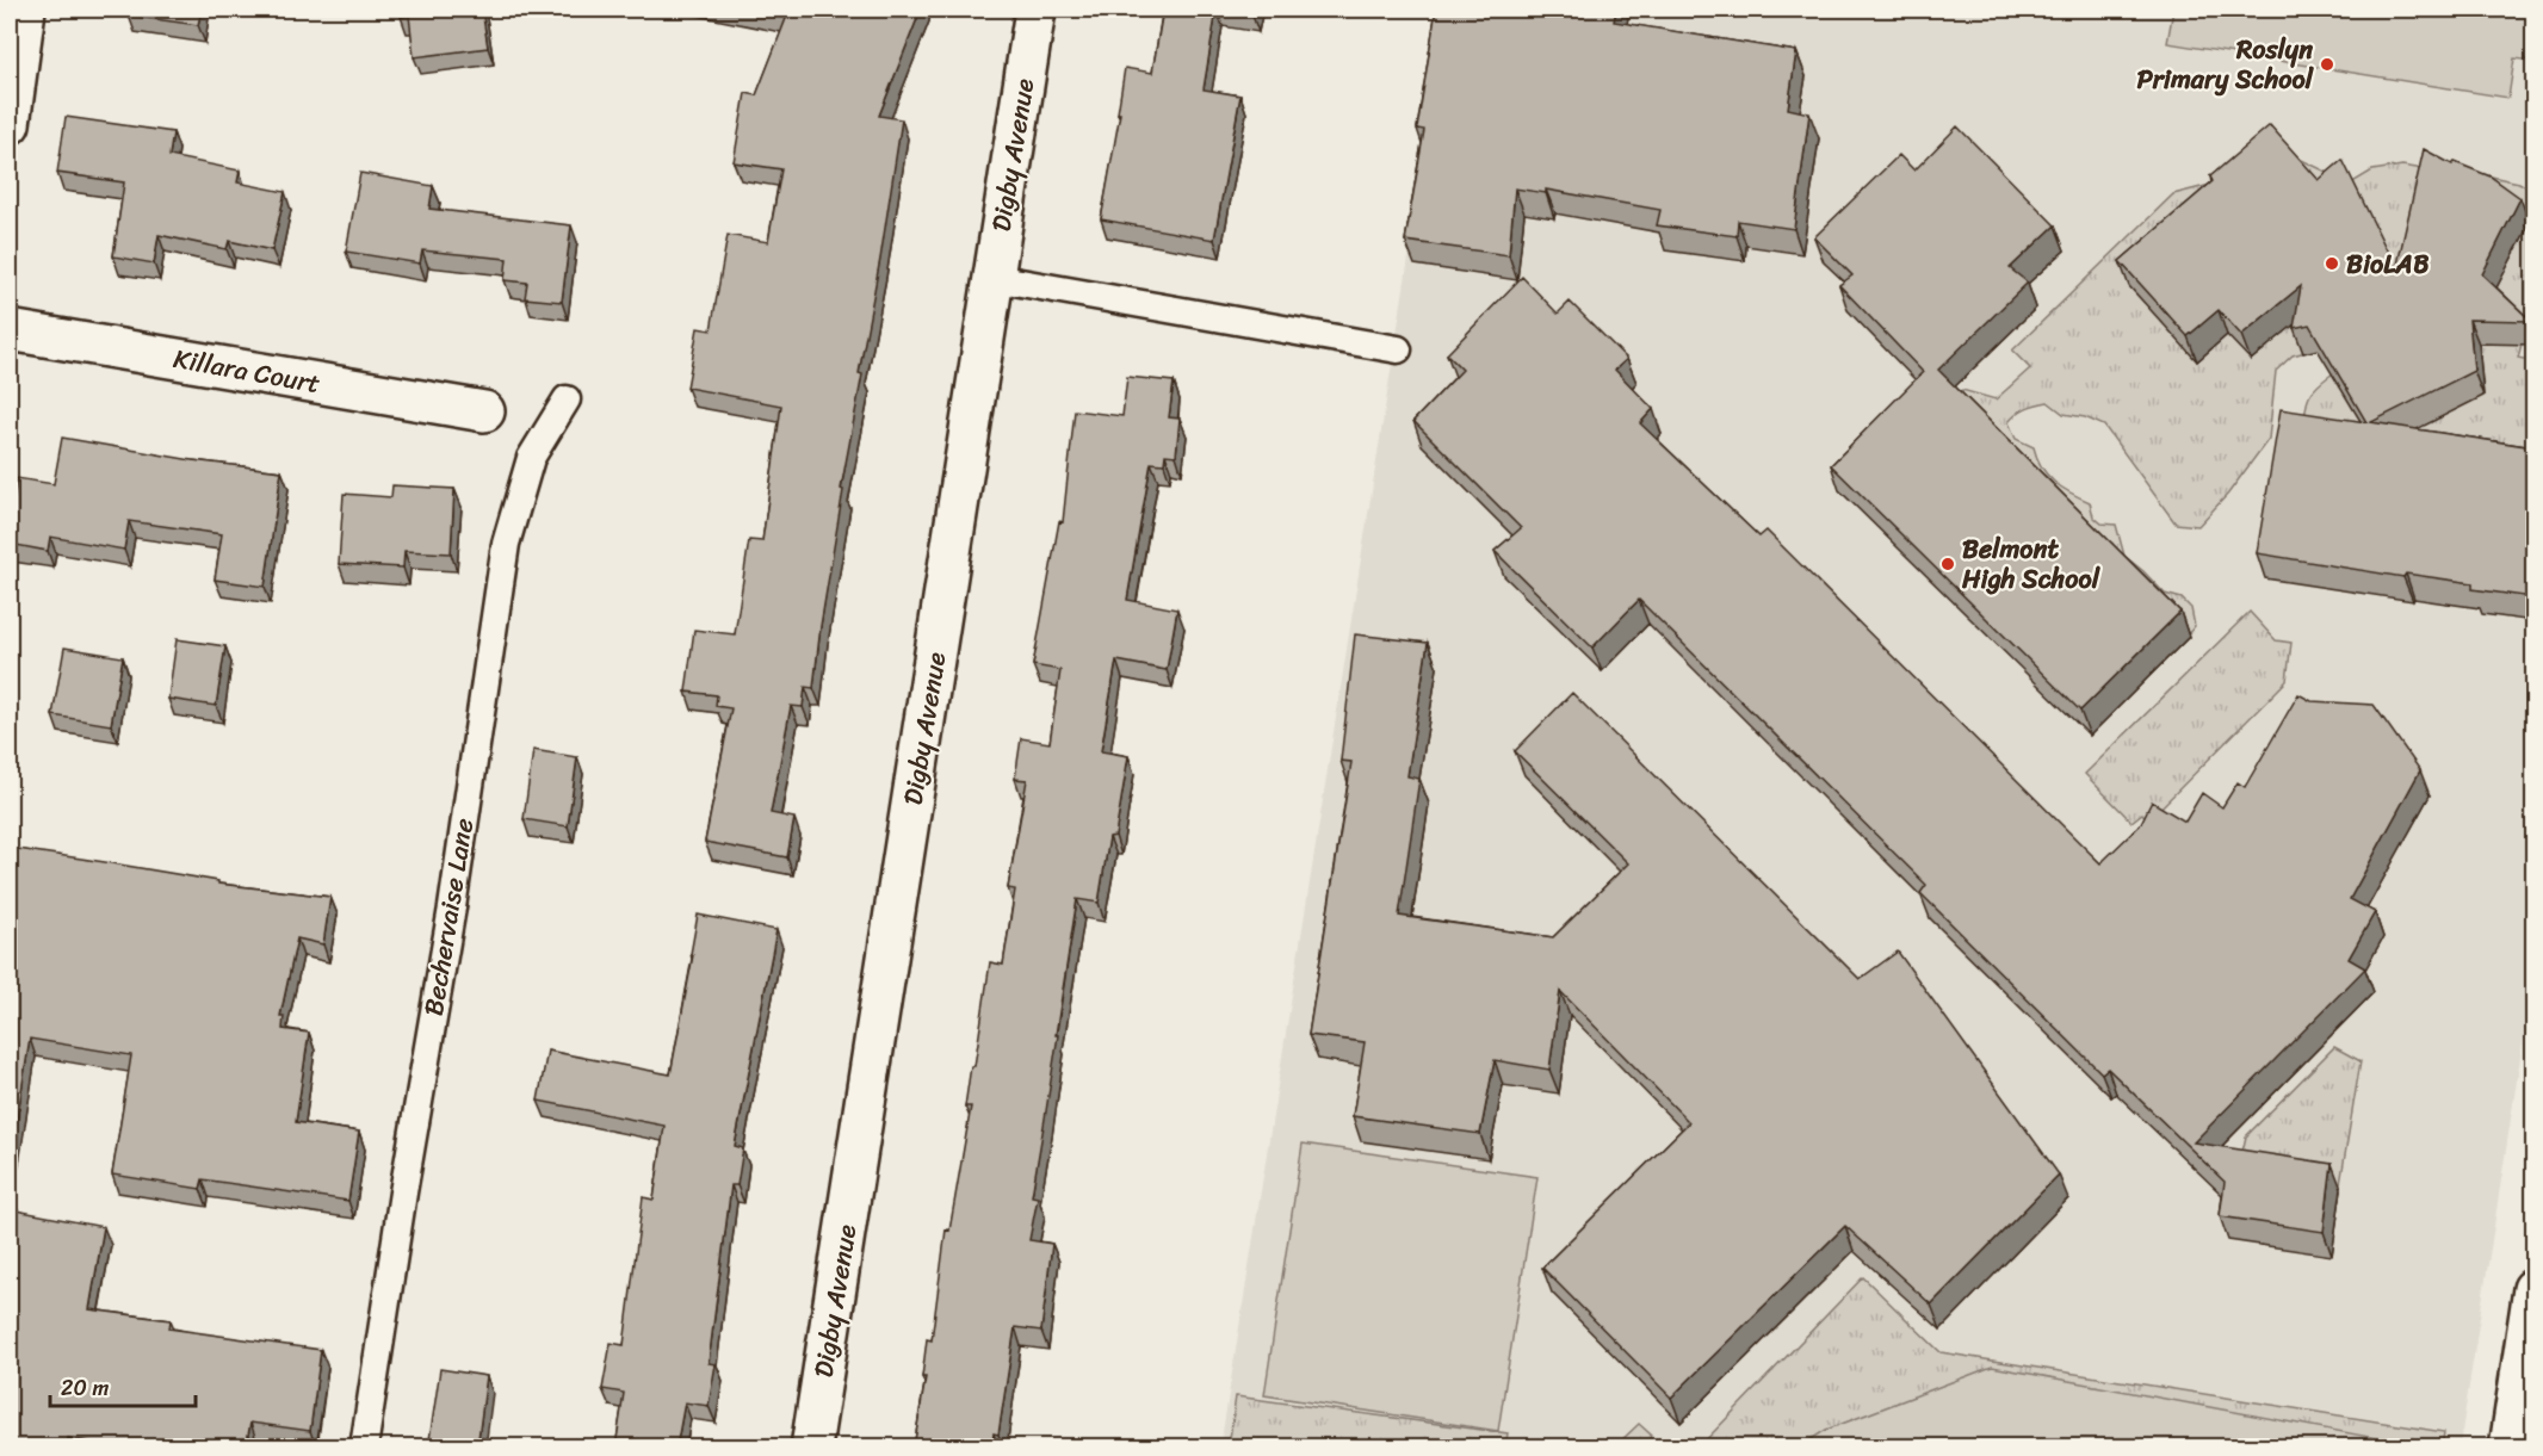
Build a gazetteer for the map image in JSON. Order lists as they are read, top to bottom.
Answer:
{
  "streets": {
    "street": ["Digby Avenue", "Killara Court"],
    "lane": ["Bechervaise Lane"]
  },
  "places": ["Roslyn Primary School", "BioLAB", "Belmont High School"],
  "scale_bar": "20 m"
}
